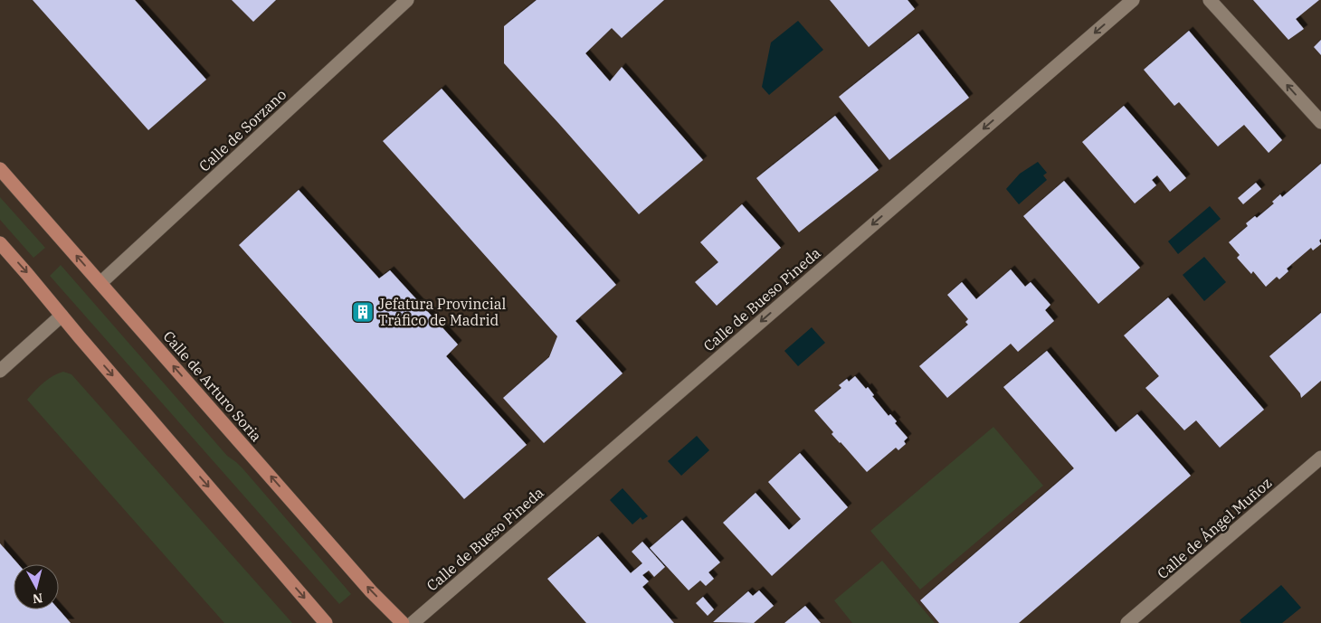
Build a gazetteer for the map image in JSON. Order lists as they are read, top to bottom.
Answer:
{
  "streets": {
    "main road": ["Calle de Arturo Soria"],
    "street": ["Calle de Sorzano", "Calle de Bueso Pineda", "Calle de Ángel Muñoz"]
  },
  "crossings": [
    ["Calle de Sorzano", "Calle de Arturo Soria"]
  ],
  "one_way": ["Calle de Bueso Pineda"],
  "places": {
    "building": ["Jefatura Provincial Tráfico de Madrid"]
  },
  "north": "bottom"
}
